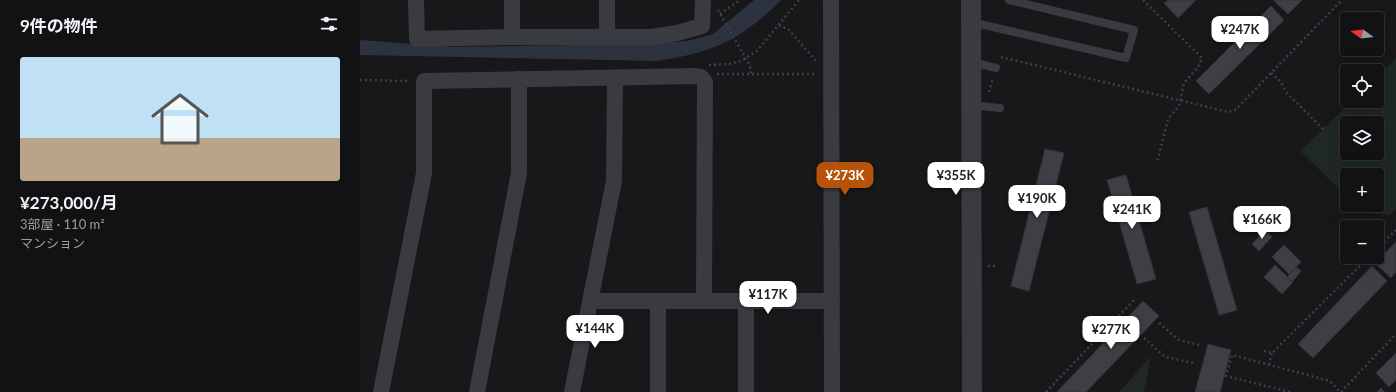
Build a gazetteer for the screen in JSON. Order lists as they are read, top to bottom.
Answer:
{
  "north": "left",
  "page": {
    "heading": "9件の物件",
    "map_buttons": ["+", "−"],
    "price": [
      "¥247K",
      "¥273K",
      "¥355K",
      "¥190K",
      "¥241K",
      "¥166K",
      "¥117K",
      "¥144K",
      "¥277K"
    ],
    "list": [
      {
        "name": "¥273,000/月",
        "note": "3部屋 · 110 m² · マンション"
      }
    ]
  }
}
